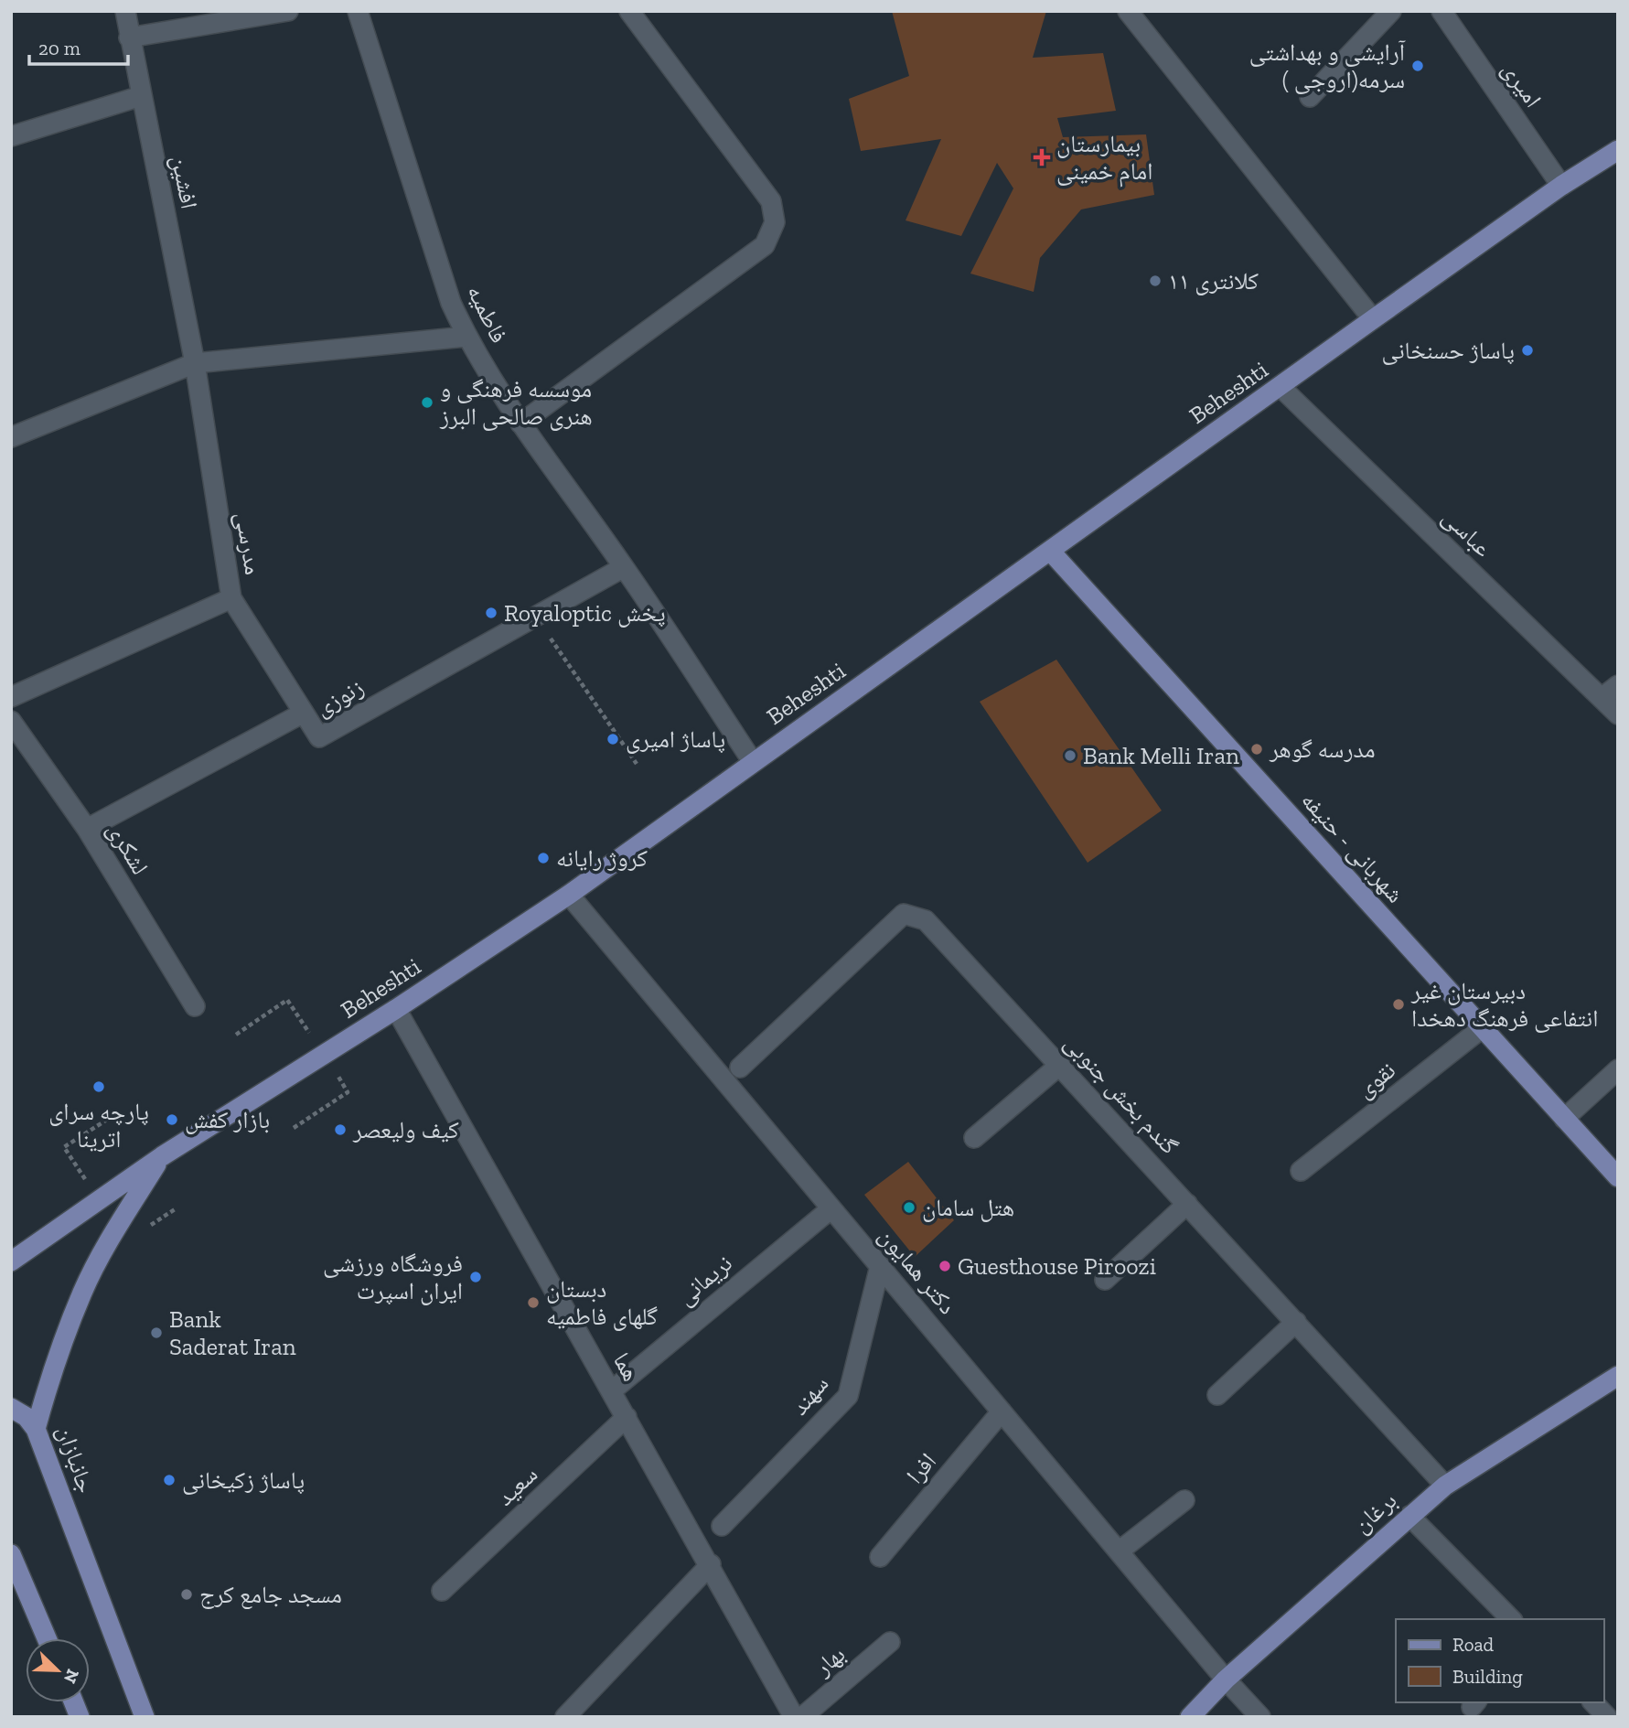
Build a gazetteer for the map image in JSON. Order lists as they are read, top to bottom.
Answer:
{
  "streets": {
    "main road": [
      "Beheshti",
      "شهربانی - حنیفه",
      "جانبازان",
      "برغان"
    ],
    "street": [
      "امیری",
      "افشین",
      "فاطمیه",
      "عباسی",
      "مدرسی",
      "زنوزی",
      "لشکری",
      "نقوی",
      "گندم بخش جنوبی",
      "دکتر همایون",
      "نریمانی",
      "هما",
      "سهند",
      "افرا",
      "سعید",
      "بهار"
    ]
  },
  "crossings": [
    ["امیری", "Beheshti"],
    ["افشین", "مدرسی"],
    ["فاطمیه", "Beheshti"],
    ["فاطمیه", "زنوزی"],
    ["Beheshti", "عباسی"],
    ["Beheshti", "شهربانی - حنیفه"],
    ["Beheshti", "دکتر همایون"],
    ["Beheshti", "هما"],
    ["Beheshti", "جانبازان"],
    ["مدرسی", "زنوزی"],
    ["زنوزی", "لشکری"],
    ["شهربانی - حنیفه", "نقوی"],
    ["گندم بخش جنوبی", "برغان"],
    ["دکتر همایون", "نریمانی"],
    ["دکتر همایون", "سهند"],
    ["دکتر همایون", "افرا"],
    ["دکتر همایون", "برغان"],
    ["نریمانی", "هما"],
    ["هما", "سعید"]
  ],
  "places": {
    "other": [
      "آرایشی و بهداشتی سرمه(اروجی )",
      "کلانتری ۱۱",
      "پاساژ حسنخانی",
      "موسسه فرهنگی و هنری صالحی البرز",
      "Royaloptic پخش",
      "پاساژ امیری",
      "مدرسه گوهر",
      "Bank Melli Iran",
      "کروژ رایانه",
      "دبیرستان غیر انتفاعی فرهنگ دهخدا",
      "پارچه سرای اترینا",
      "بازار کفش",
      "کیف ولیعصر",
      "هتل سامان",
      "Guesthouse Piroozi",
      "فروشگاه ورزشی ایران اسپرت",
      "دبستان گلهای فاطمیه",
      "Bank Saderat Iran",
      "پاساژ زکیخانی",
      "مسجد جامع کرج"
    ],
    "health": ["بیمارستان امام خمینی"]
  },
  "legend": ["Road", "Building"],
  "scale_bar": "20 m",
  "north": "bottom right"
}
